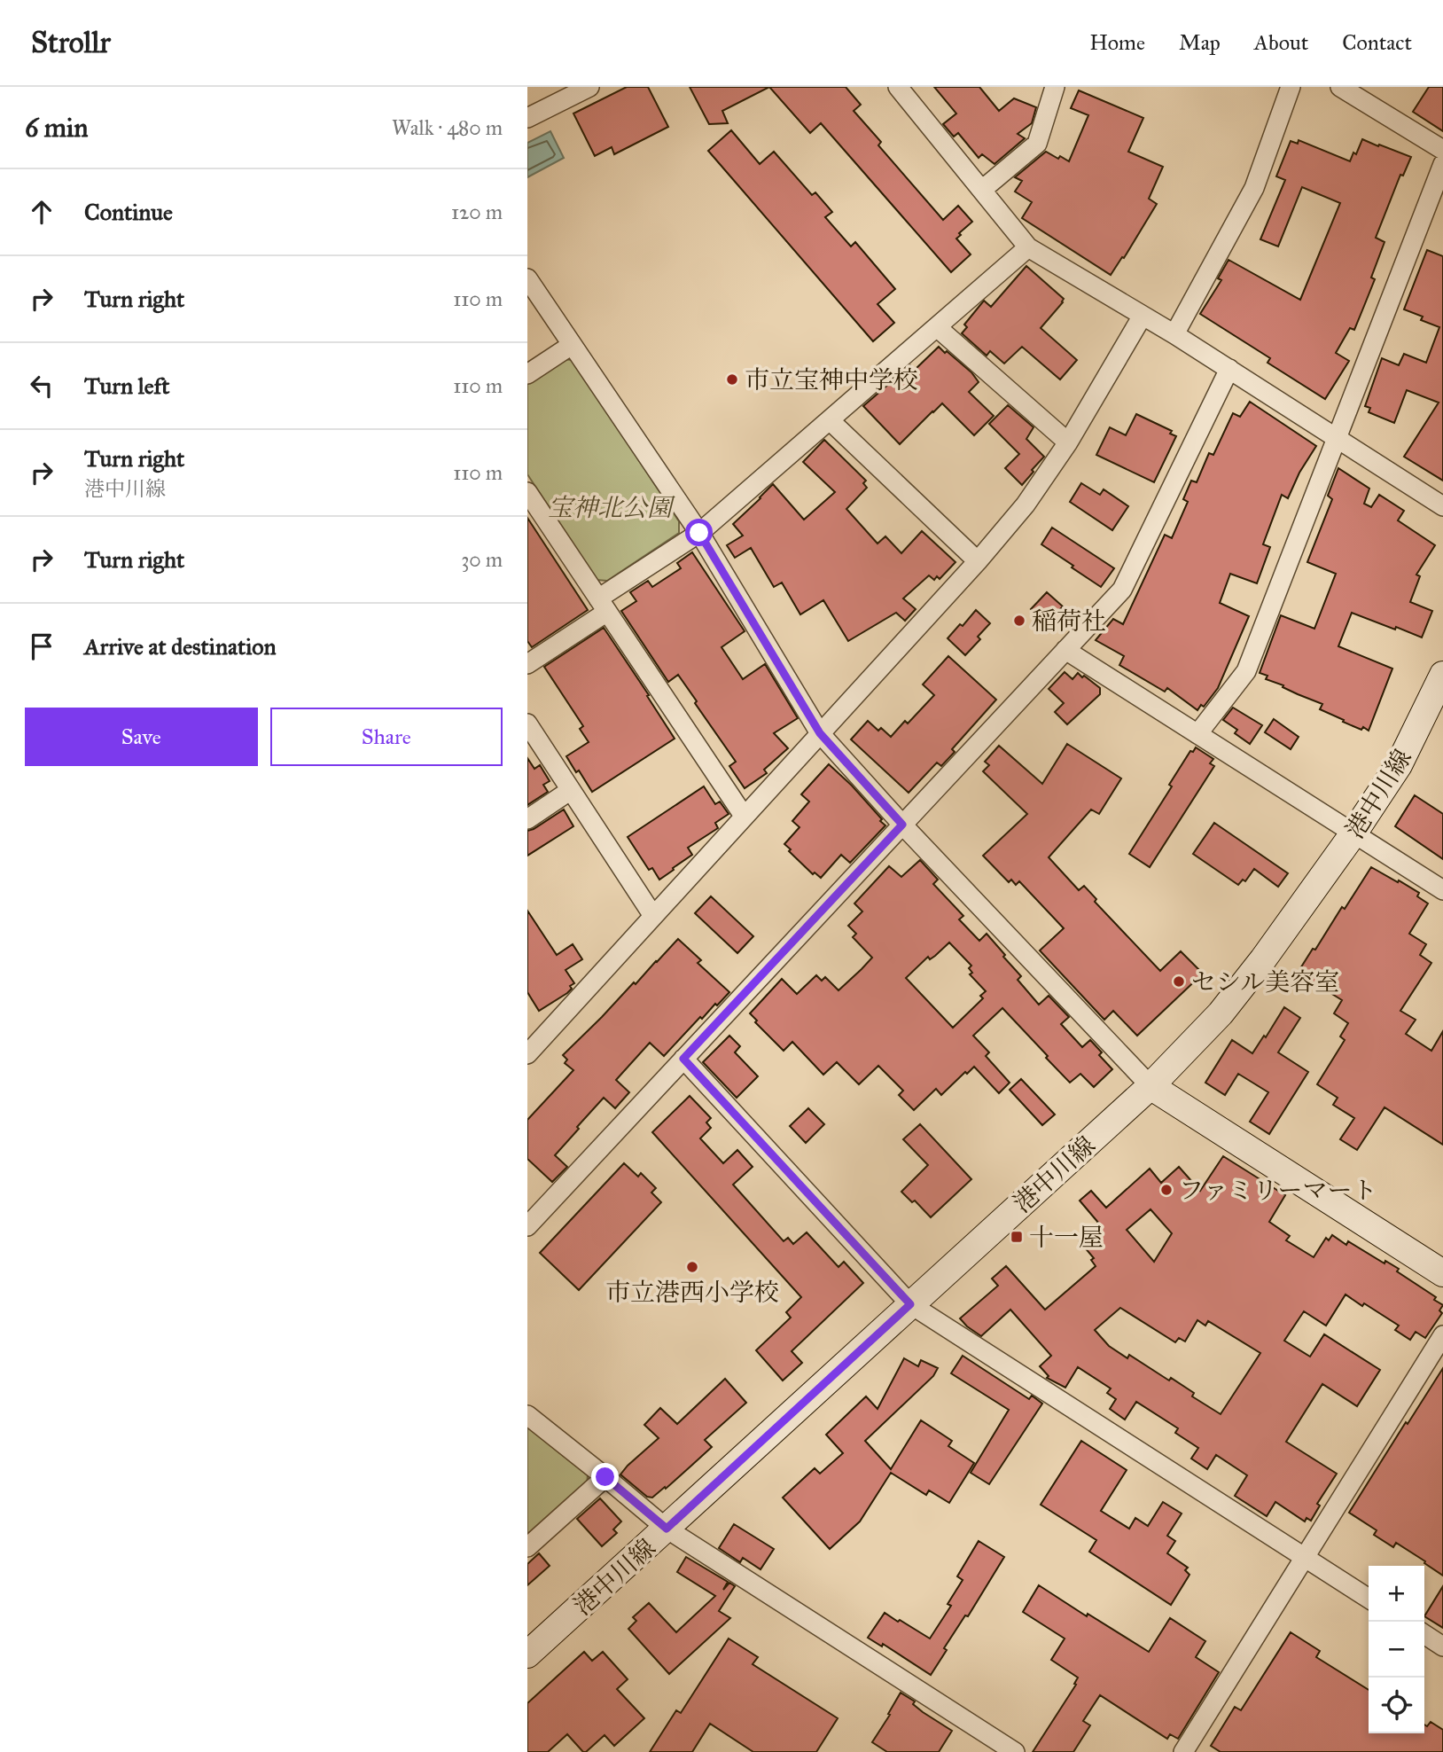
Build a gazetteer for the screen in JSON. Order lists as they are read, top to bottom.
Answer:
{
  "streets": {
    "main road": ["港中川線"]
  },
  "parks": ["宝神北公園"],
  "places": {
    "other": [
      "市立宝神中学校",
      "稲荷社",
      "セシル美容室",
      "ファミリーマート",
      "市立港西小学校"
    ],
    "transit": ["十一屋"]
  },
  "page": {
    "header": "Strollr",
    "nav": [
      "Home",
      "Map",
      "About",
      "Contact"
    ],
    "heading": ["6 min", "Walk · 480 m"],
    "list": [
      ["Continue", "120 m"],
      ["Turn right", "110 m"],
      ["Turn left", "110 m"],
      ["Turn right", "港中川線", "110 m"],
      ["Turn right", "30 m"],
      "Arrive at destination"
    ],
    "buttons": ["Save", "Share"],
    "map_buttons": ["+", "−"]
  }
}
